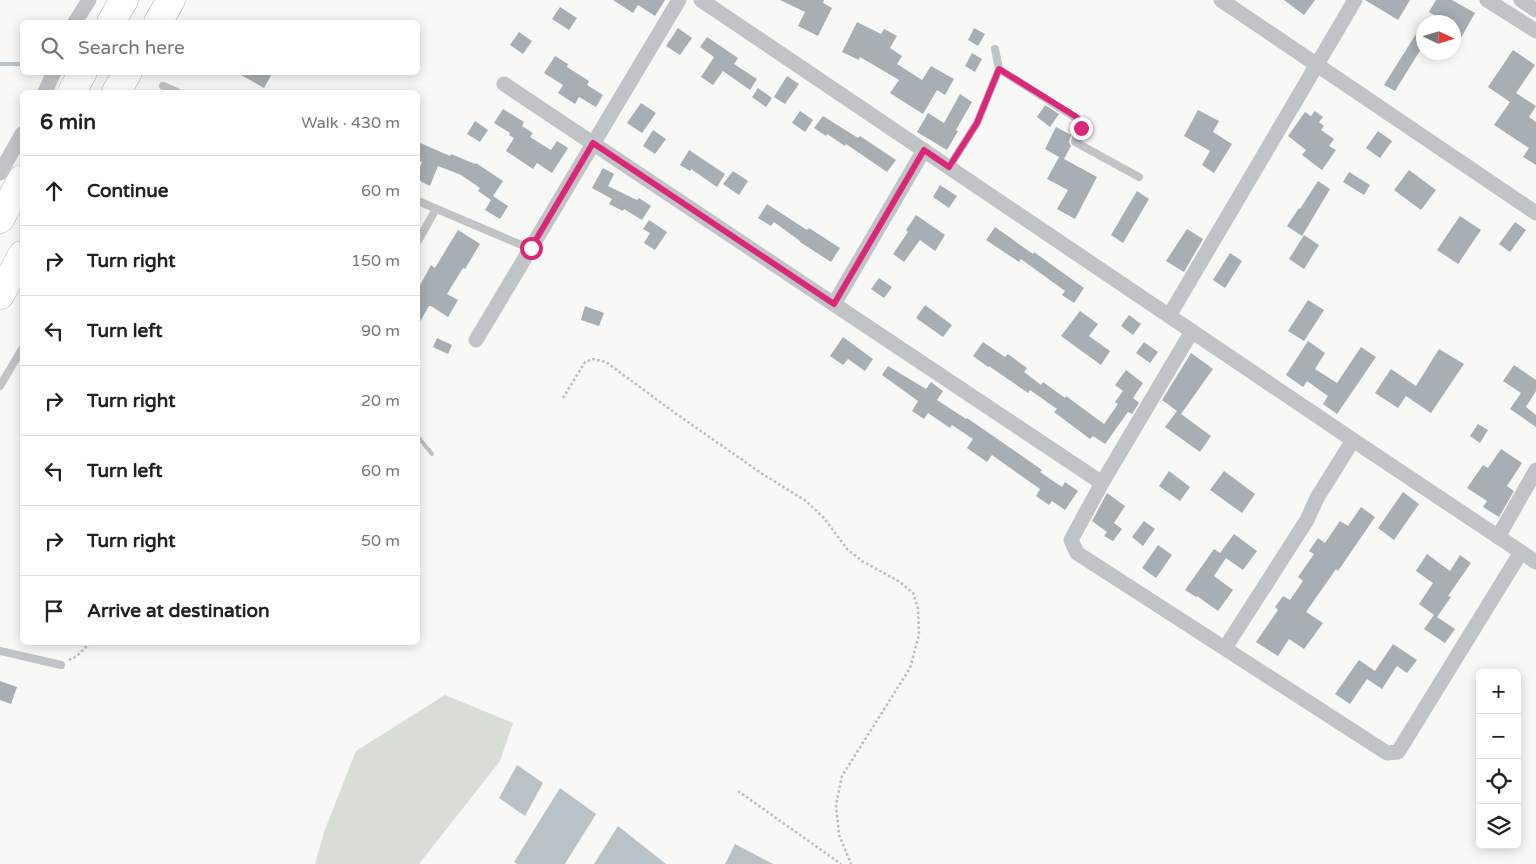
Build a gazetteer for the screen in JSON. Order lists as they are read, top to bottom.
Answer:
{
  "north": "right",
  "page": {
    "search": "Search here",
    "heading": ["6 min", "Walk · 430 m"],
    "list": [
      ["Continue", "60 m"],
      ["Turn right", "150 m"],
      ["Turn left", "90 m"],
      ["Turn right", "20 m"],
      ["Turn left", "60 m"],
      ["Turn right", "50 m"],
      "Arrive at destination"
    ],
    "map_buttons": ["+", "−"]
  }
}
